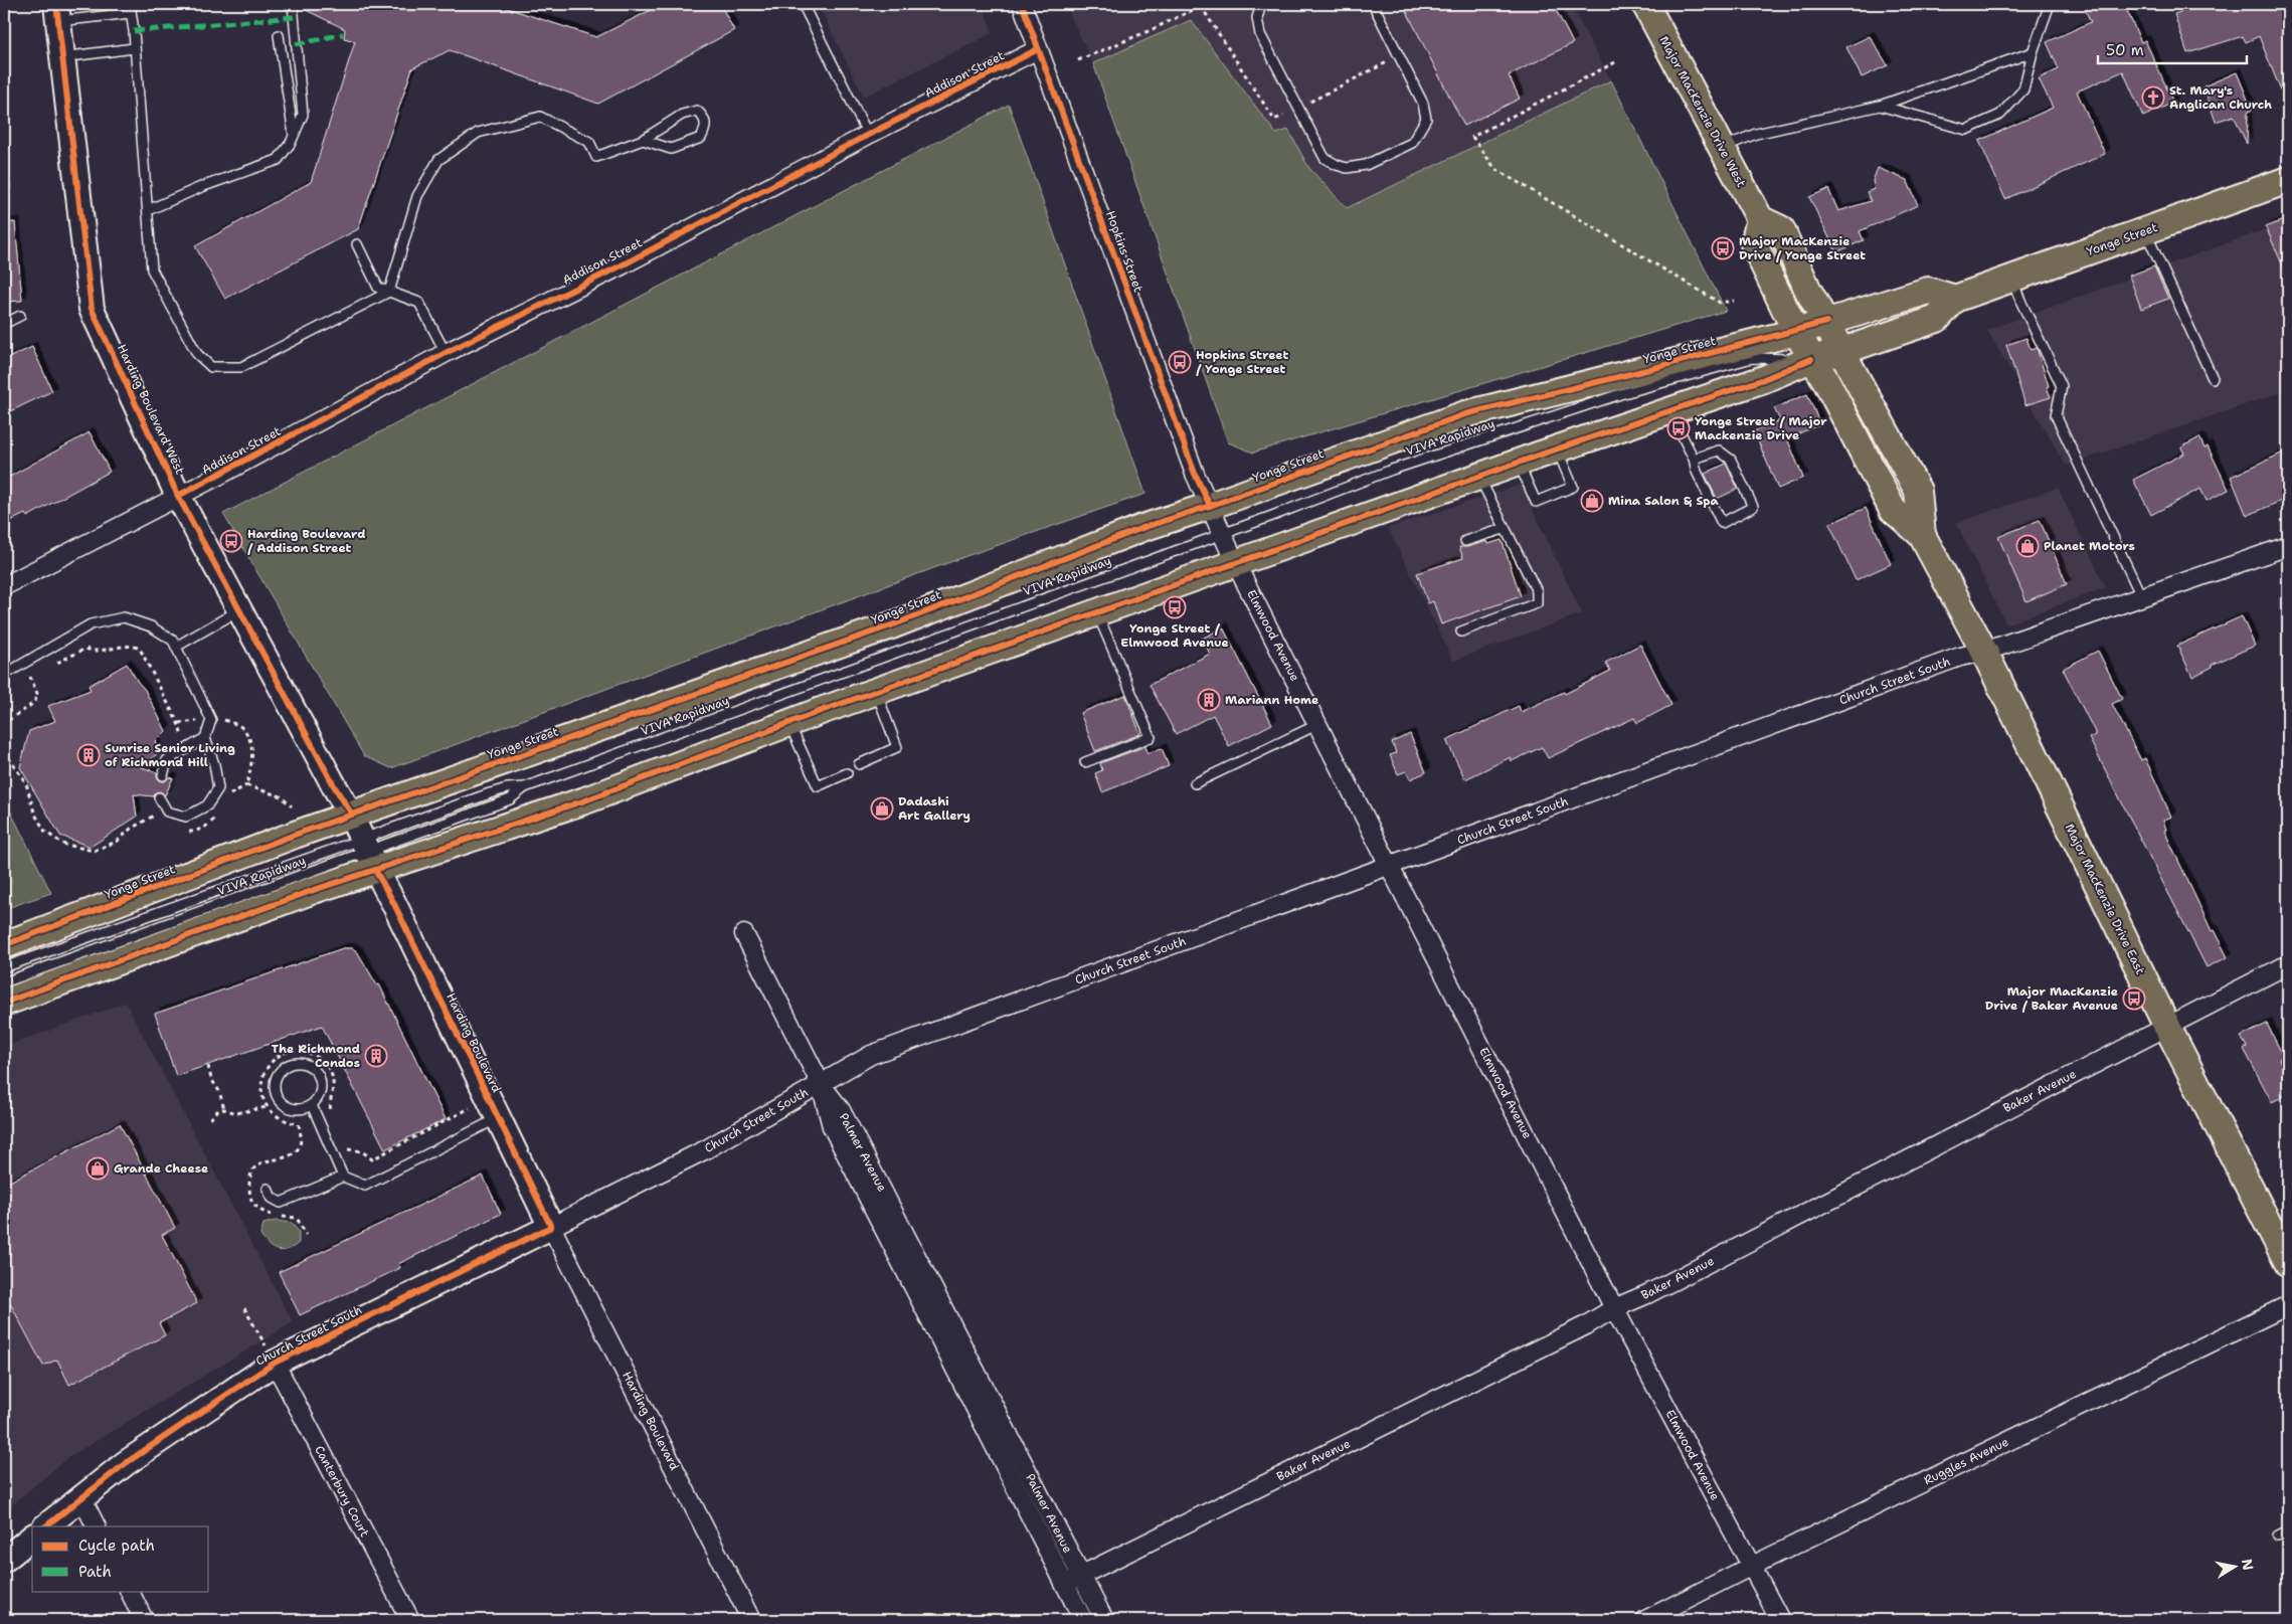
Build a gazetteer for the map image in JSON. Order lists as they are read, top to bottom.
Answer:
{
  "streets": {
    "main road": ["Major MacKenzie Drive West", "Yonge Street", "Major MacKenzie Drive East"],
    "street": [
      "Addison Street",
      "Hopkins Street",
      "Harding Boulevard West",
      "Elmwood Avenue",
      "Church Street South",
      "Harding Boulevard",
      "Baker Avenue",
      "Palmer Avenue",
      "Ruggles Avenue",
      "Canterbury Court"
    ],
    "lane": ["VIVA Rapidway"]
  },
  "crossings": [
    ["Addison Street", "Hopkins Street"],
    ["Addison Street", "Harding Boulevard West"],
    ["Yonge Street", "Hopkins Street"],
    ["Yonge Street", "Harding Boulevard West"],
    ["Yonge Street", "VIVA Rapidway"],
    ["Yonge Street", "Elmwood Avenue"],
    ["Yonge Street", "Major MacKenzie Drive East"],
    ["Yonge Street", "Harding Boulevard"],
    ["Hopkins Street", "VIVA Rapidway"],
    ["Hopkins Street", "Elmwood Avenue"],
    ["Harding Boulevard West", "Harding Boulevard"],
    ["VIVA Rapidway", "Elmwood Avenue"],
    ["VIVA Rapidway", "Major MacKenzie Drive East"],
    ["VIVA Rapidway", "Harding Boulevard"],
    ["Elmwood Avenue", "Church Street South"],
    ["Elmwood Avenue", "Baker Avenue"],
    ["Elmwood Avenue", "Ruggles Avenue"],
    ["Church Street South", "Major MacKenzie Drive East"],
    ["Church Street South", "Harding Boulevard"],
    ["Church Street South", "Palmer Avenue"],
    ["Church Street South", "Canterbury Court"],
    ["Major MacKenzie Drive East", "Baker Avenue"],
    ["Baker Avenue", "Palmer Avenue"]
  ],
  "places": {
    "church": ["St. Mary's Anglican Church"],
    "bus stop": [
      "Major MacKenzie Drive / Yonge Street",
      "Hopkins Street / Yonge Street",
      "Yonge Street / Major Mackenzie Drive",
      "Harding Boulevard / Addison Street",
      "Yonge Street / Elmwood Avenue",
      "Major MacKenzie Drive / Baker Avenue"
    ],
    "shop": [
      "Mina Salon & Spa",
      "Planet Motors",
      "Dadashi Art Gallery",
      "Grande Cheese"
    ],
    "building": ["Mariann Home", "Sunrise Senior Living of Richmond Hill", "The Richmond Condos"]
  },
  "legend": ["Cycle path", "Path"],
  "scale_bar": "50 m",
  "north": "right"
}
